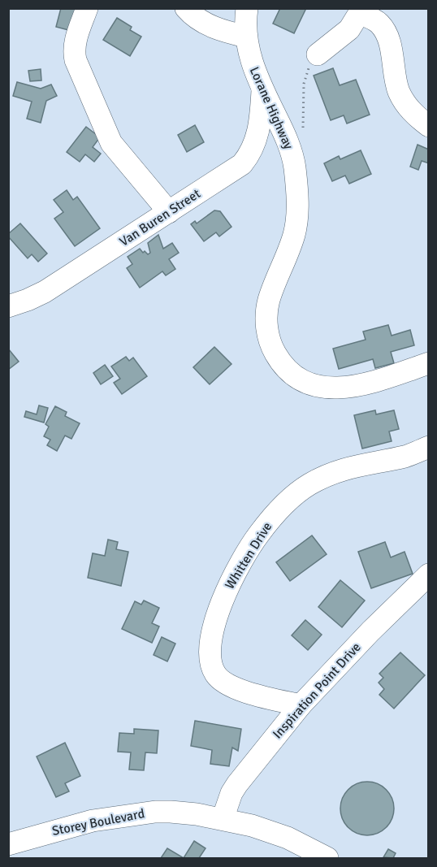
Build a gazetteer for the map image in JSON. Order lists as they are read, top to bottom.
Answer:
{
  "streets": {
    "street": [
      "Lorane Highway",
      "Van Buren Street",
      "Whitten Drive",
      "Inspiration Point Drive",
      "Storey Boulevard"
    ]
  },
  "crossings": [
    ["Lorane Highway", "Van Buren Street"],
    ["Whitten Drive", "Inspiration Point Drive"],
    ["Inspiration Point Drive", "Storey Boulevard"]
  ]
}
